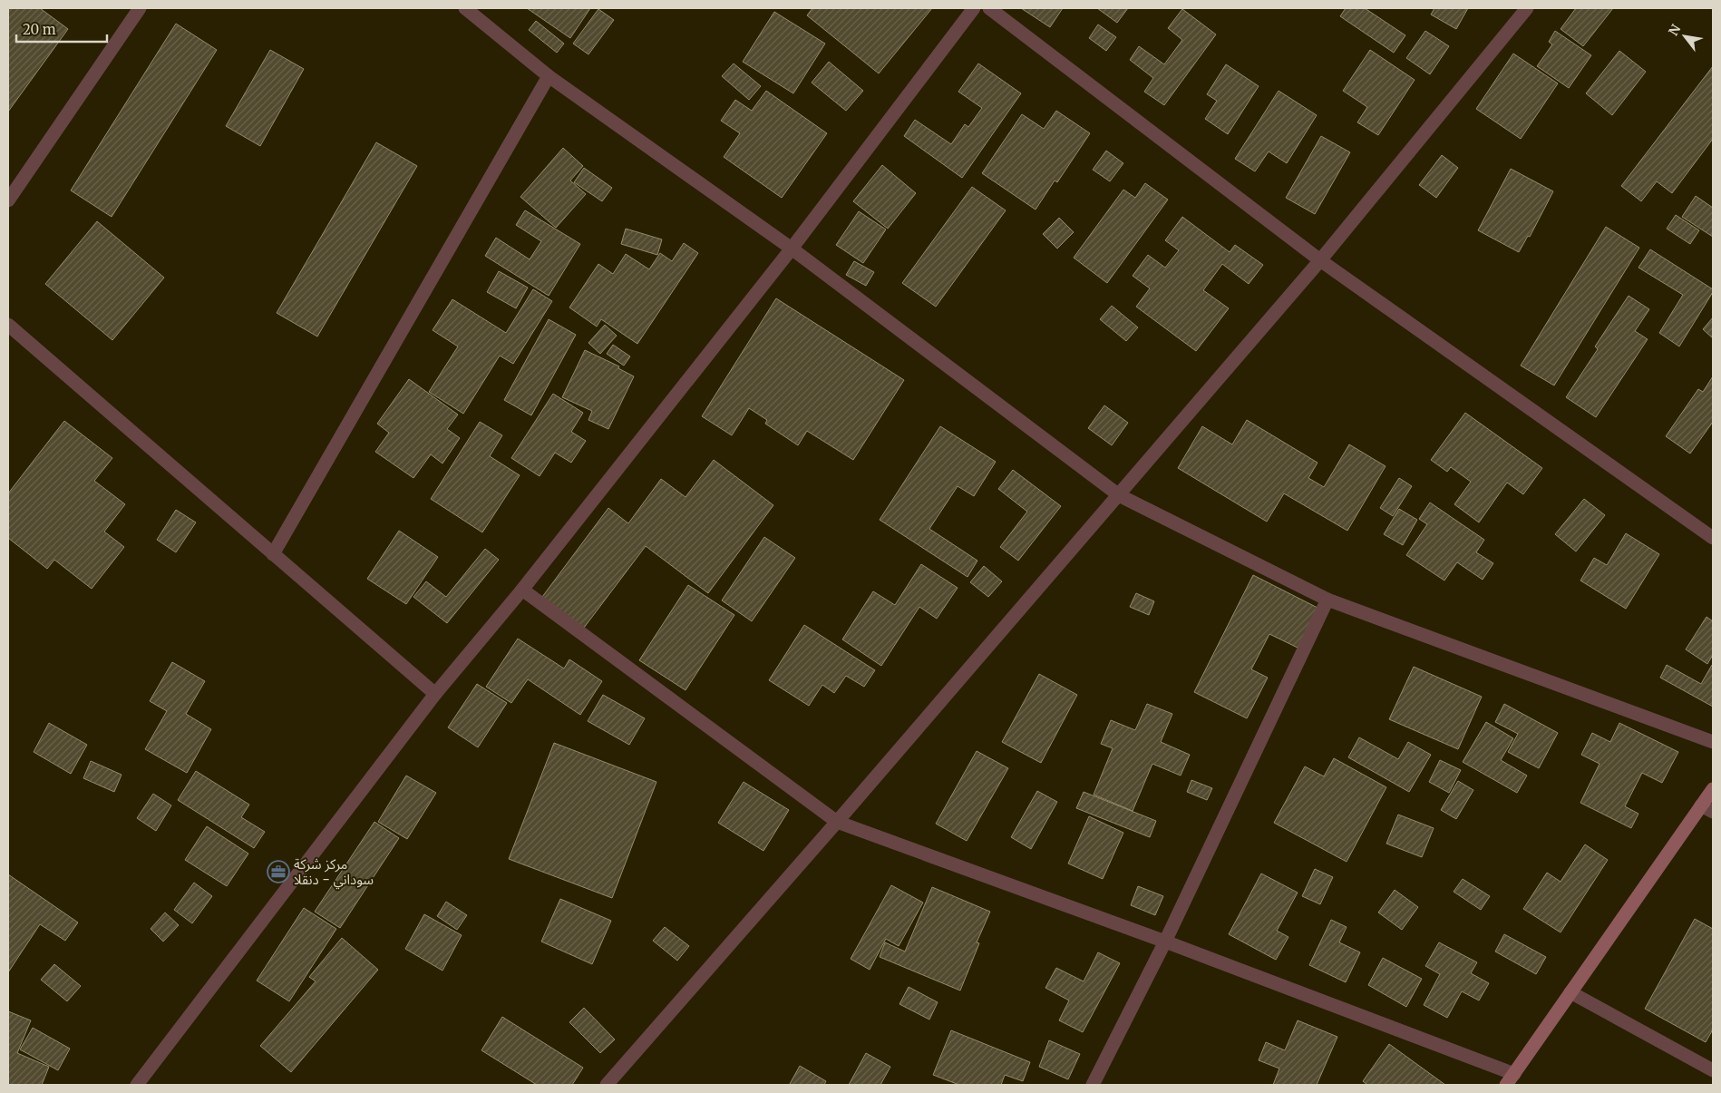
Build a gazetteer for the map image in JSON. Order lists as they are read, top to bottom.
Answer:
{
  "places": {
    "office": ["مركز شركة سوداني - دنقلا"]
  },
  "scale_bar": "20 m",
  "north": "top left"
}
